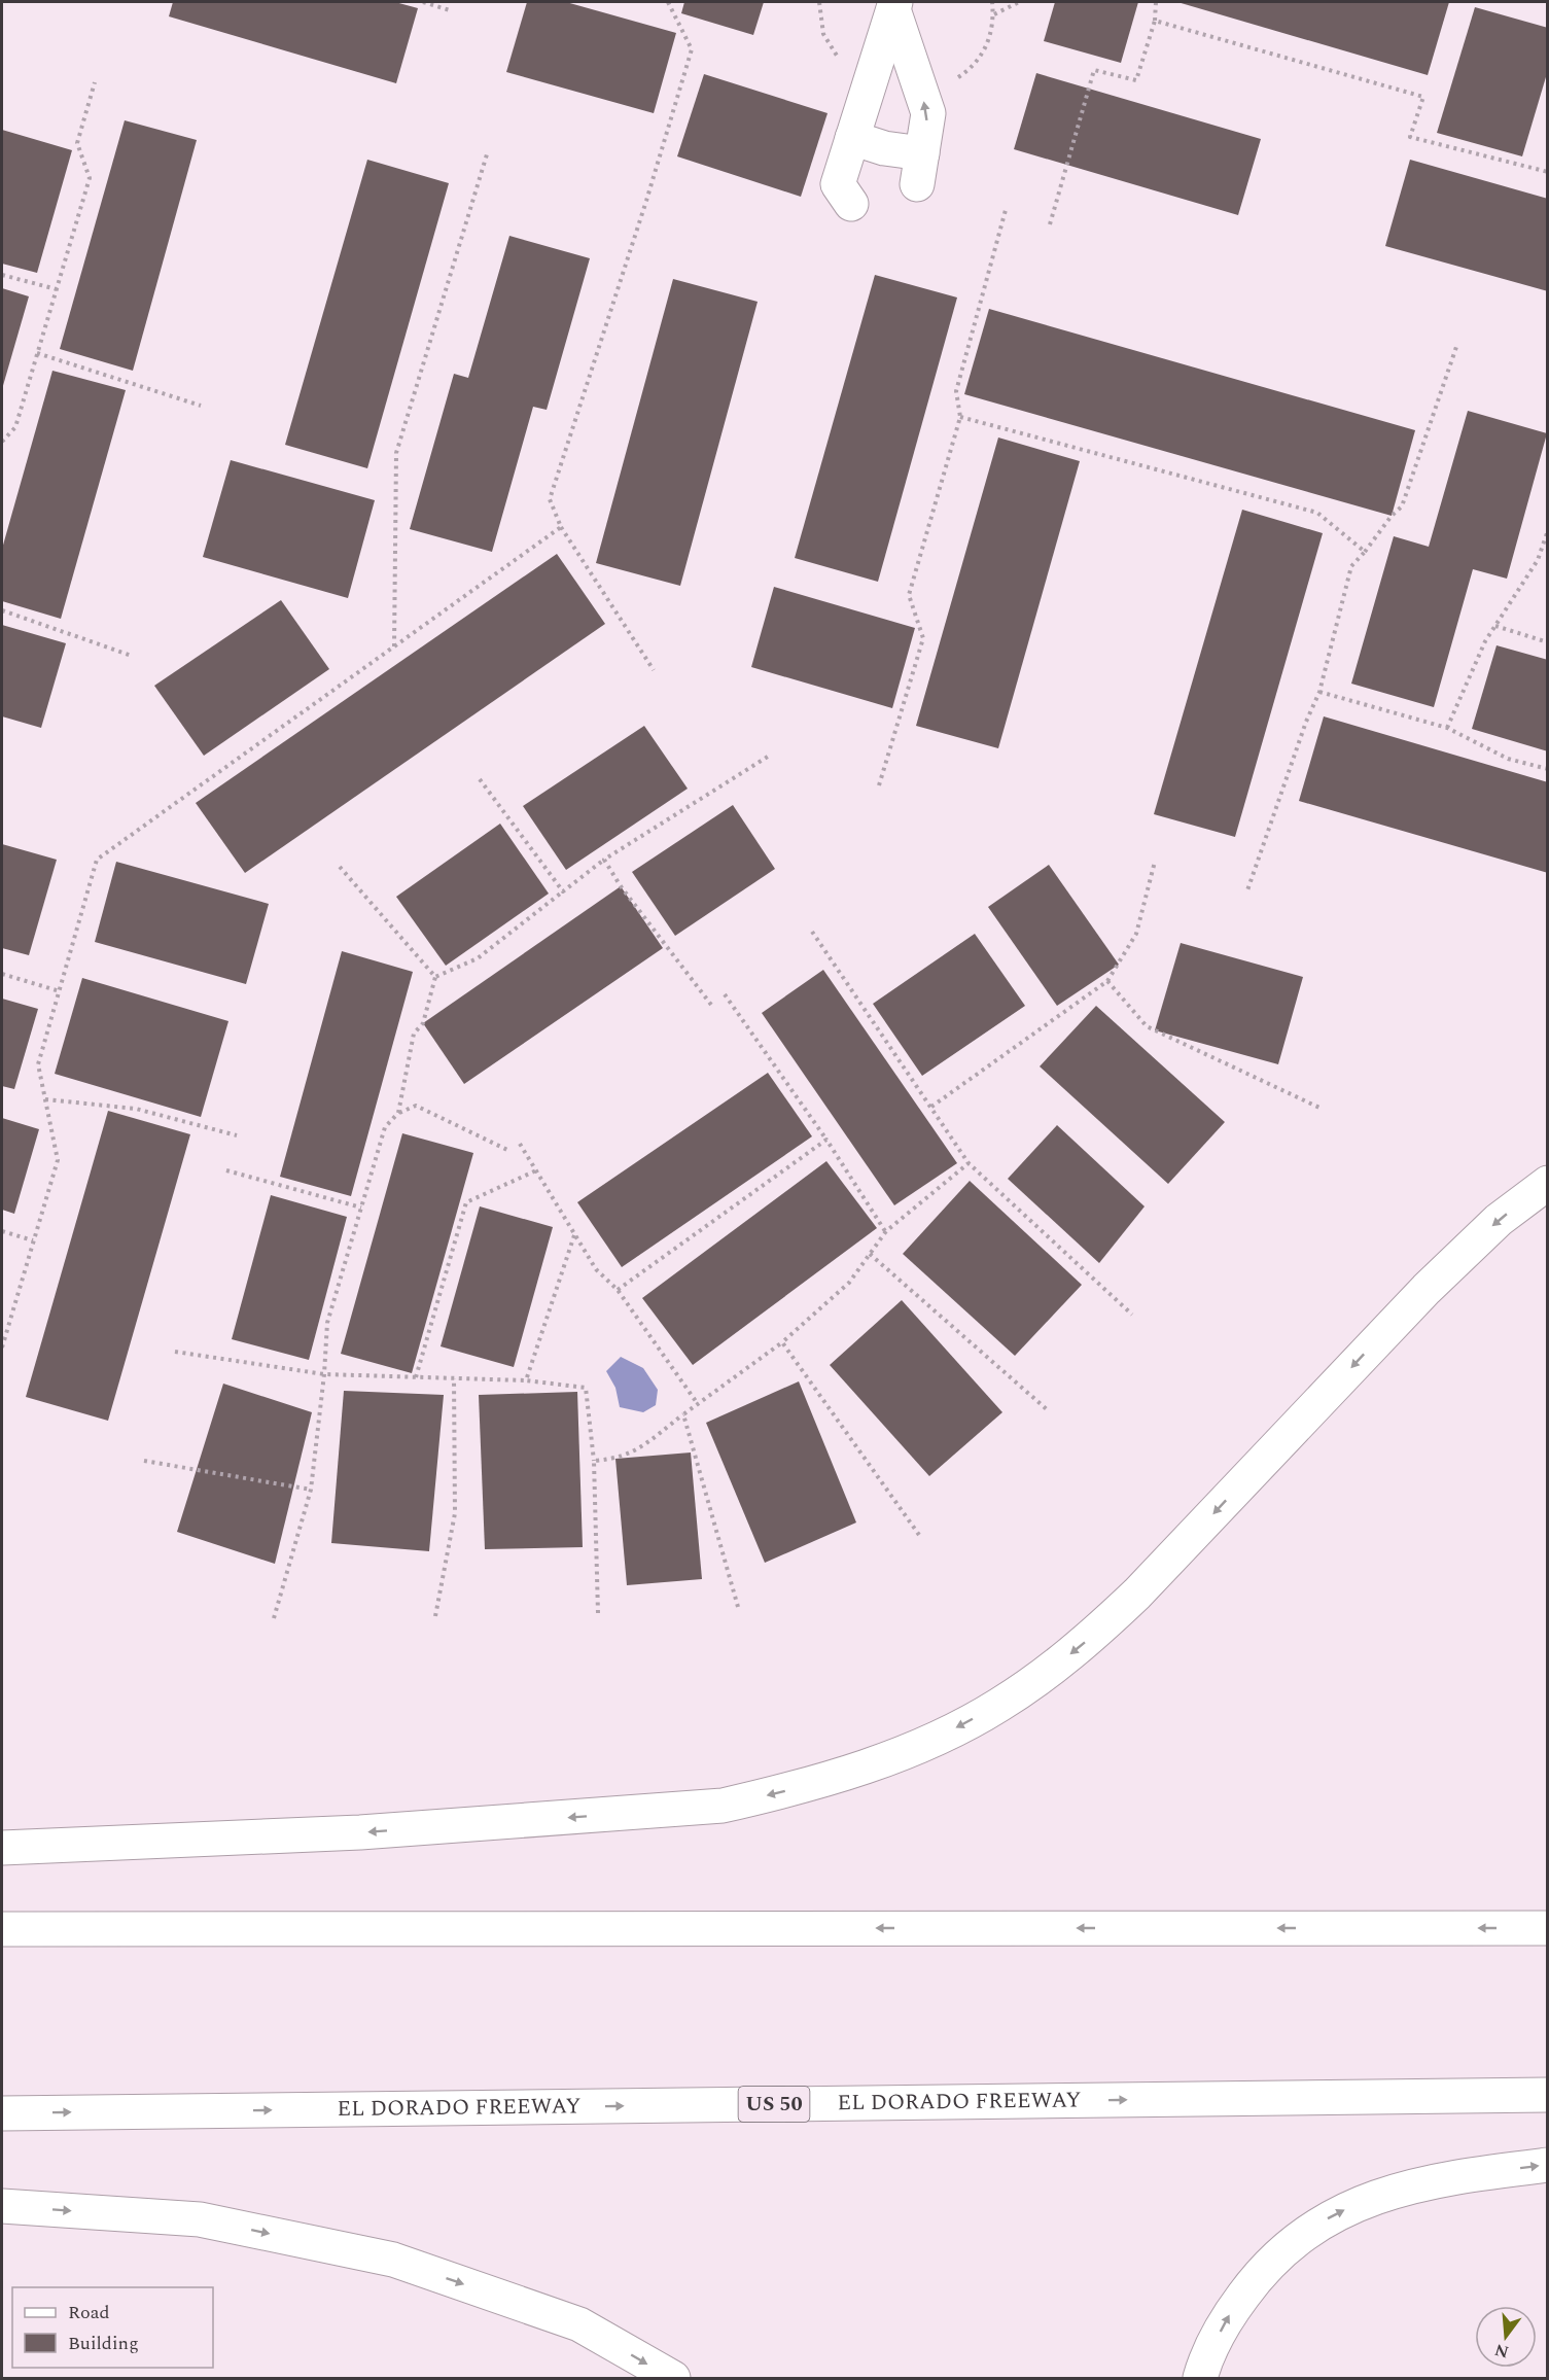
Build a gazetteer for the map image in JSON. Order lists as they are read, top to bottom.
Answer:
{
  "streets": {
    "main road": ["EL DORADO FREEWAY", "US 50"]
  },
  "legend": ["Road", "Building"],
  "north": "bottom"
}
